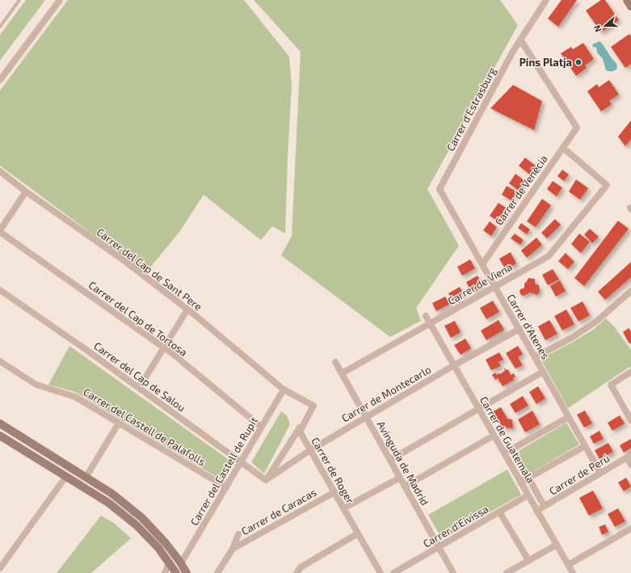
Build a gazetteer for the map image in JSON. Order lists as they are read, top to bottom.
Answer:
{
  "streets": {
    "street": [
      "Carrer d'Estrasburg",
      "Carrer de Venècia",
      "Carrer del Cap de Sant Pere",
      "Carrer de Viena",
      "Carrer del Cap de Tortosa",
      "Carrer d'Atenes",
      "Carrer del Cap de Salou",
      "Carrer de Montecarlo",
      "Carrer del Castell de Palafolls",
      "Carrer de Guatemala",
      "Avinguda de Madrid",
      "Carrer de Roger",
      "Carrer del Castell de Rupit",
      "Carrer de Perú",
      "Carrer de Caracas",
      "Carrer d'Eivissa"
    ]
  },
  "crossings": [
    ["Carrer d'Estrasburg", "Carrer de Venècia"],
    ["Carrer d'Estrasburg", "Carrer d'Atenes"],
    ["Carrer de Venècia", "Carrer de Viena"],
    ["Carrer de Venècia", "Carrer d'Atenes"],
    ["Carrer del Cap de Sant Pere", "Carrer del Castell de Rupit"],
    ["Carrer de Viena", "Carrer d'Atenes"],
    ["Carrer de Viena", "Carrer de Guatemala"],
    ["Carrer de Viena", "Avinguda de Madrid"],
    ["Carrer del Cap de Tortosa", "Carrer del Castell de Rupit"],
    ["Carrer d'Atenes", "Carrer de Montecarlo"],
    ["Carrer d'Atenes", "Carrer de Perú"],
    ["Carrer del Cap de Salou", "Carrer de Montecarlo"],
    ["Carrer del Cap de Salou", "Carrer del Castell de Rupit"],
    ["Carrer de Montecarlo", "Carrer de Guatemala"],
    ["Carrer de Montecarlo", "Avinguda de Madrid"],
    ["Carrer de Montecarlo", "Carrer de Roger"],
    ["Carrer del Castell de Palafolls", "Carrer del Castell de Rupit"],
    ["Carrer de Guatemala", "Carrer de Perú"],
    ["Carrer de Guatemala", "Carrer d'Eivissa"],
    ["Avinguda de Madrid", "Carrer d'Eivissa"],
    ["Carrer de Roger", "Carrer de Caracas"]
  ],
  "places": ["Pins Platja"],
  "north": "left"
}
